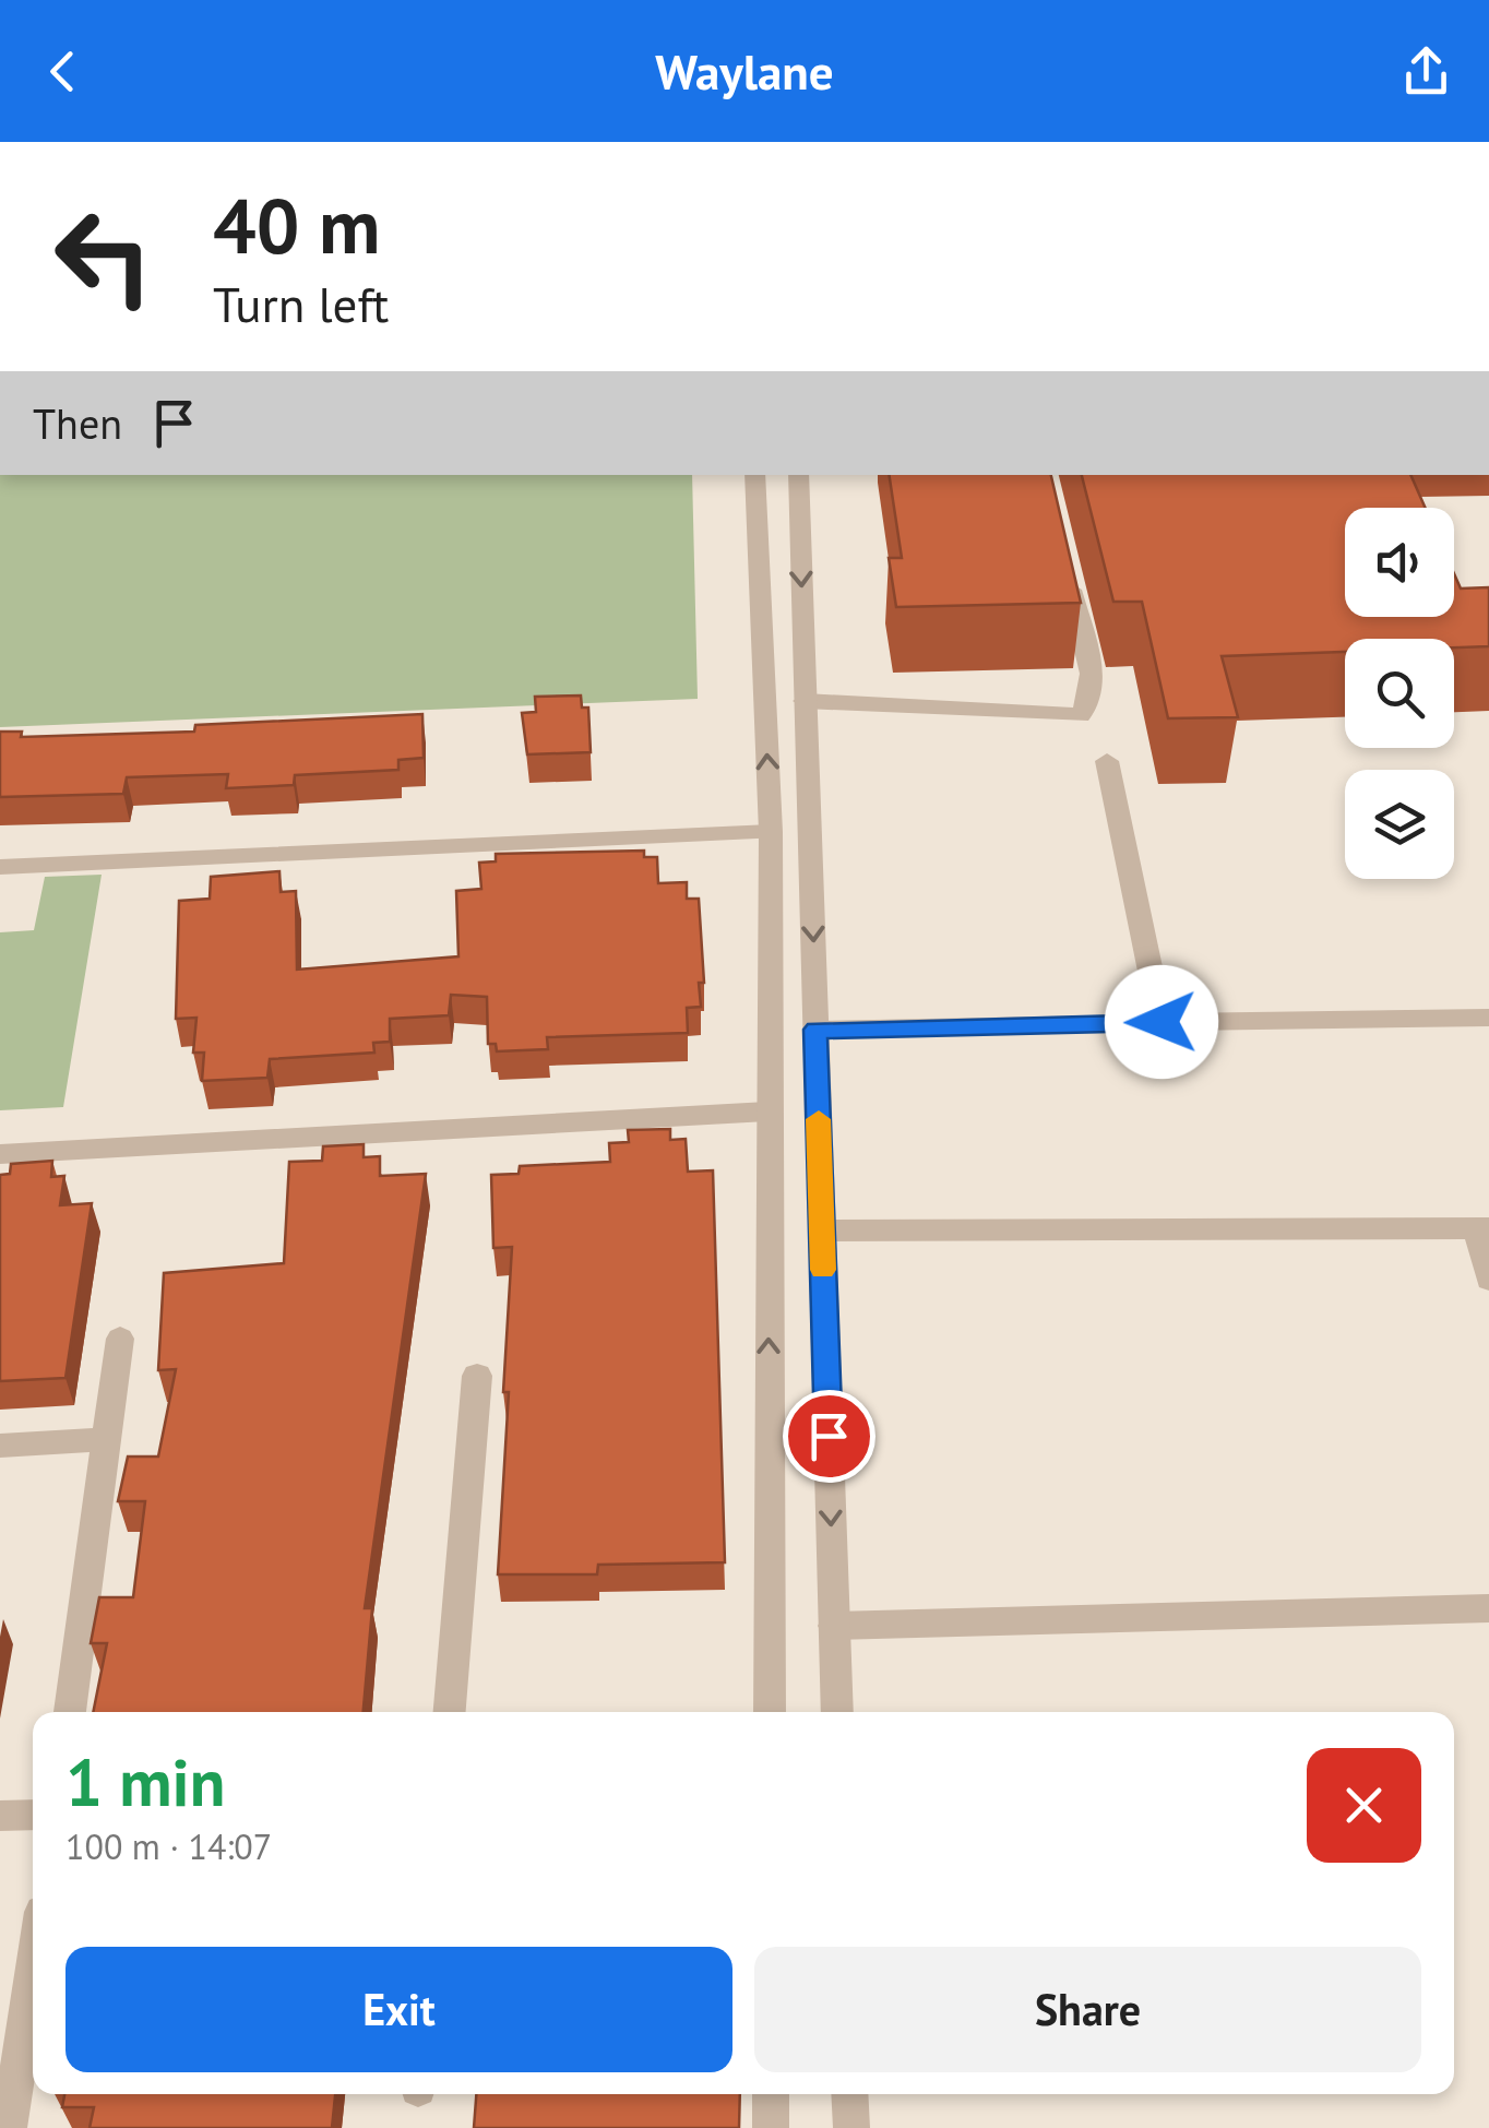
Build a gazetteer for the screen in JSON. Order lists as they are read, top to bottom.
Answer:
{
  "page": {
    "header": "Waylane",
    "turn": ["40 m", "Turn left"],
    "then": "Then",
    "heading": ["1 min", "100 m · 14:07"],
    "buttons": ["Exit", "Share"]
  }
}
